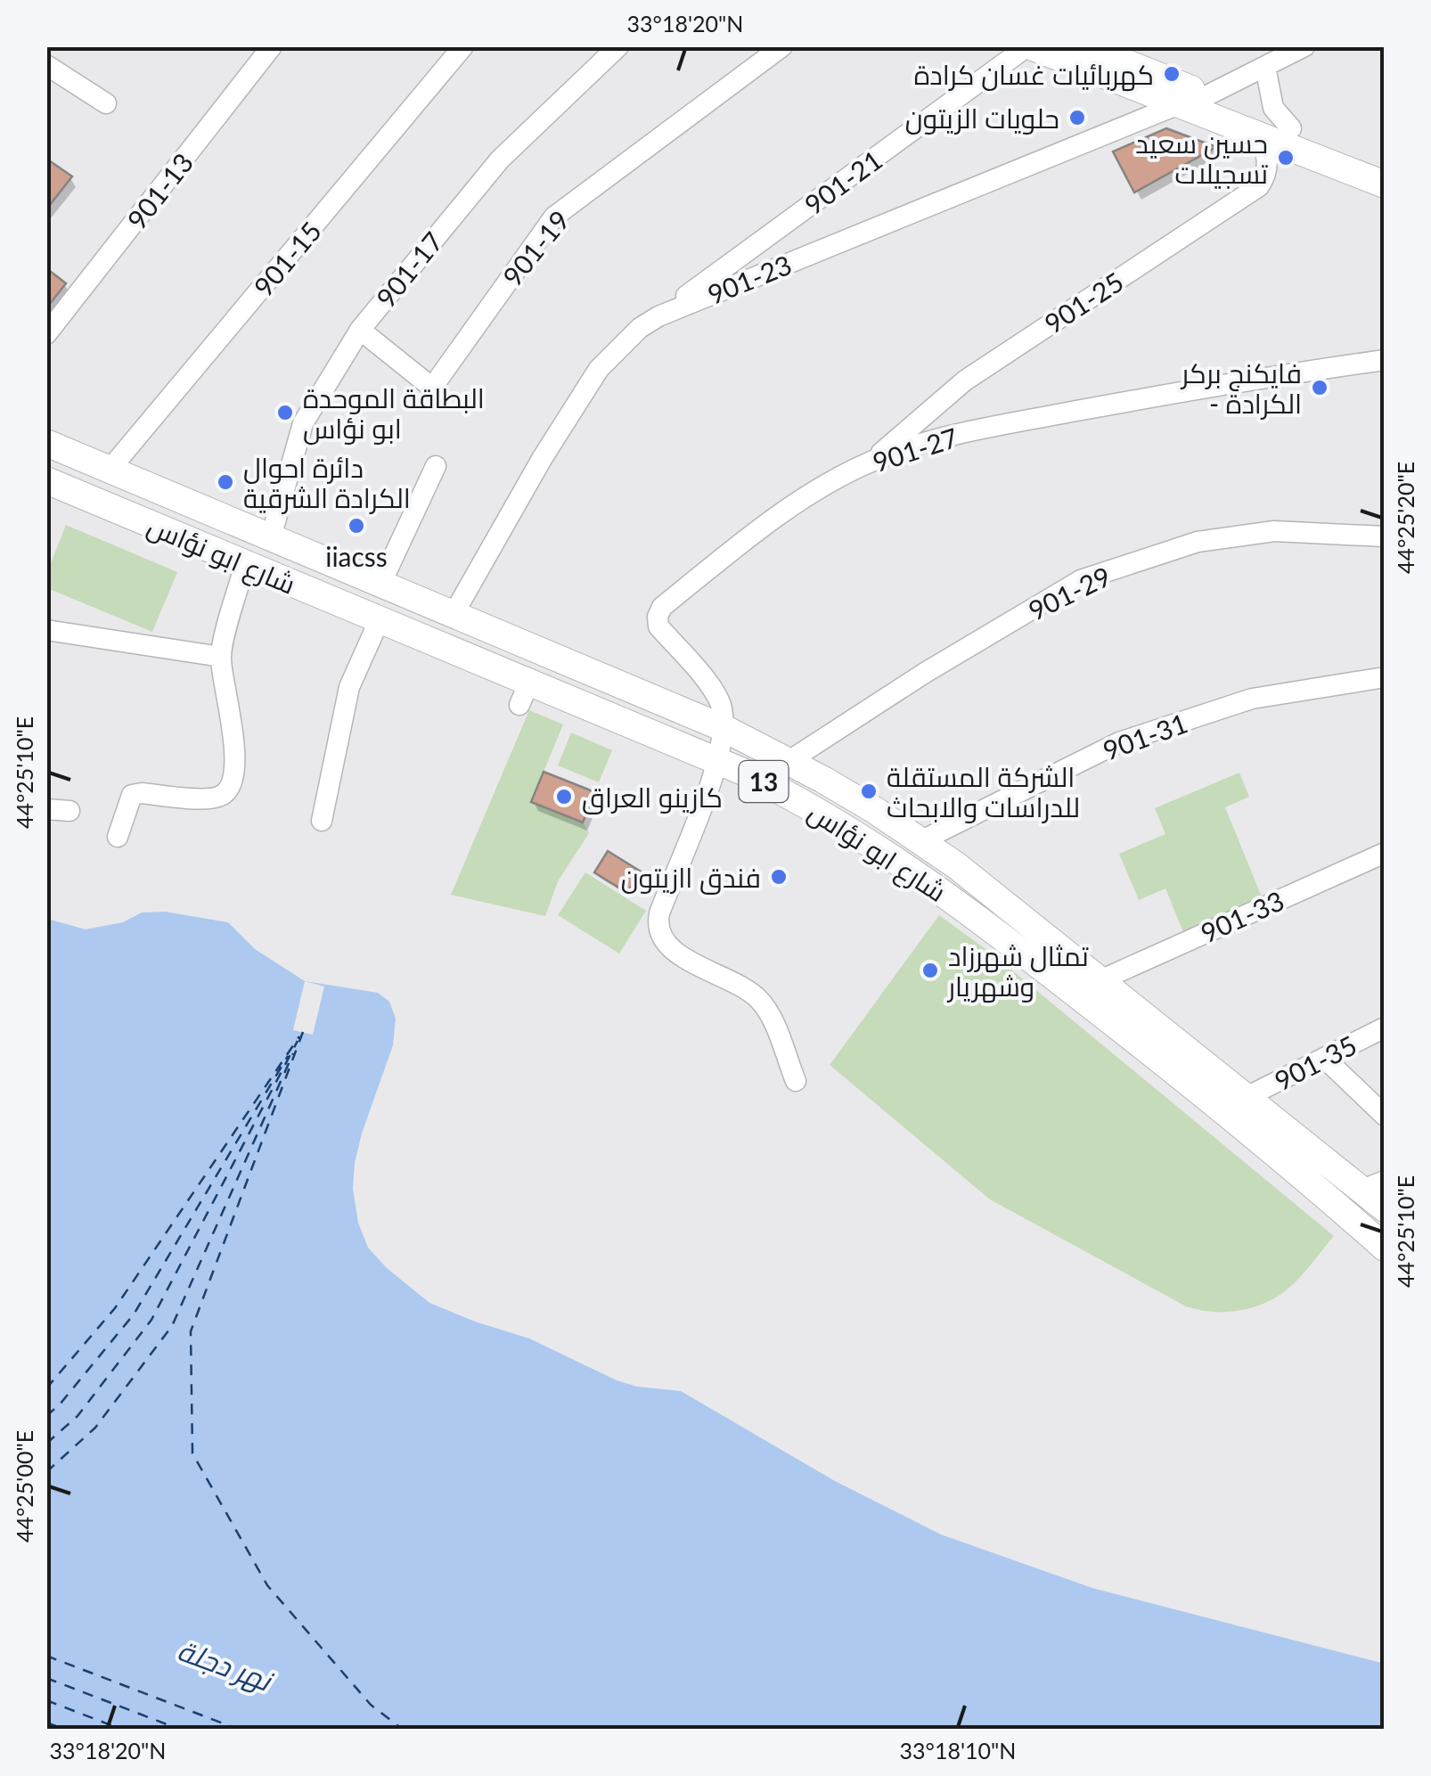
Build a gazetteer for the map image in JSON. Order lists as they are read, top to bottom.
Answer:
{
  "streets": {
    "main road": ["شارع ابو نؤاس", "13"],
    "street": [
      "901-21",
      "901-13",
      "901-19",
      "901-15",
      "901-17",
      "901-23",
      "901-25",
      "901-27",
      "901-29",
      "901-31",
      "901-33",
      "901-35"
    ]
  },
  "crossings": [
    ["901-21", "901-23"],
    ["901-19", "901-17"],
    ["901-15", "شارع ابو نؤاس"],
    ["901-17", "شارع ابو نؤاس"],
    ["901-23", "شارع ابو نؤاس"],
    ["901-25", "901-27"],
    ["901-27", "شارع ابو نؤاس"],
    ["شارع ابو نؤاس", "901-29"],
    ["شارع ابو نؤاس", "901-31"],
    ["شارع ابو نؤاس", "901-33"],
    ["شارع ابو نؤاس", "901-35"]
  ],
  "water": ["نهر دجلة"],
  "places": [
    "كهربائيات غسان كرادة",
    "حلويات الزيتون",
    "حسين سعيد تسجيلات",
    "فايكنج بركر - الكرادة",
    "البطاقة الموحدة ابو نؤاس",
    "دائرة احوال الكرادة الشرقية",
    "iiacss",
    "الشركة المستقلة للدراسات والابحاث",
    "كازينو العراق",
    "فندق اازيتون",
    "تمثال شهرزاد وشهريار"
  ],
  "coordinates": [
    "33°18'20\"N",
    "44°25'20\"E",
    "44°25'10\"E",
    "44°25'00\"E",
    "33°18'10\"N"
  ]
}
